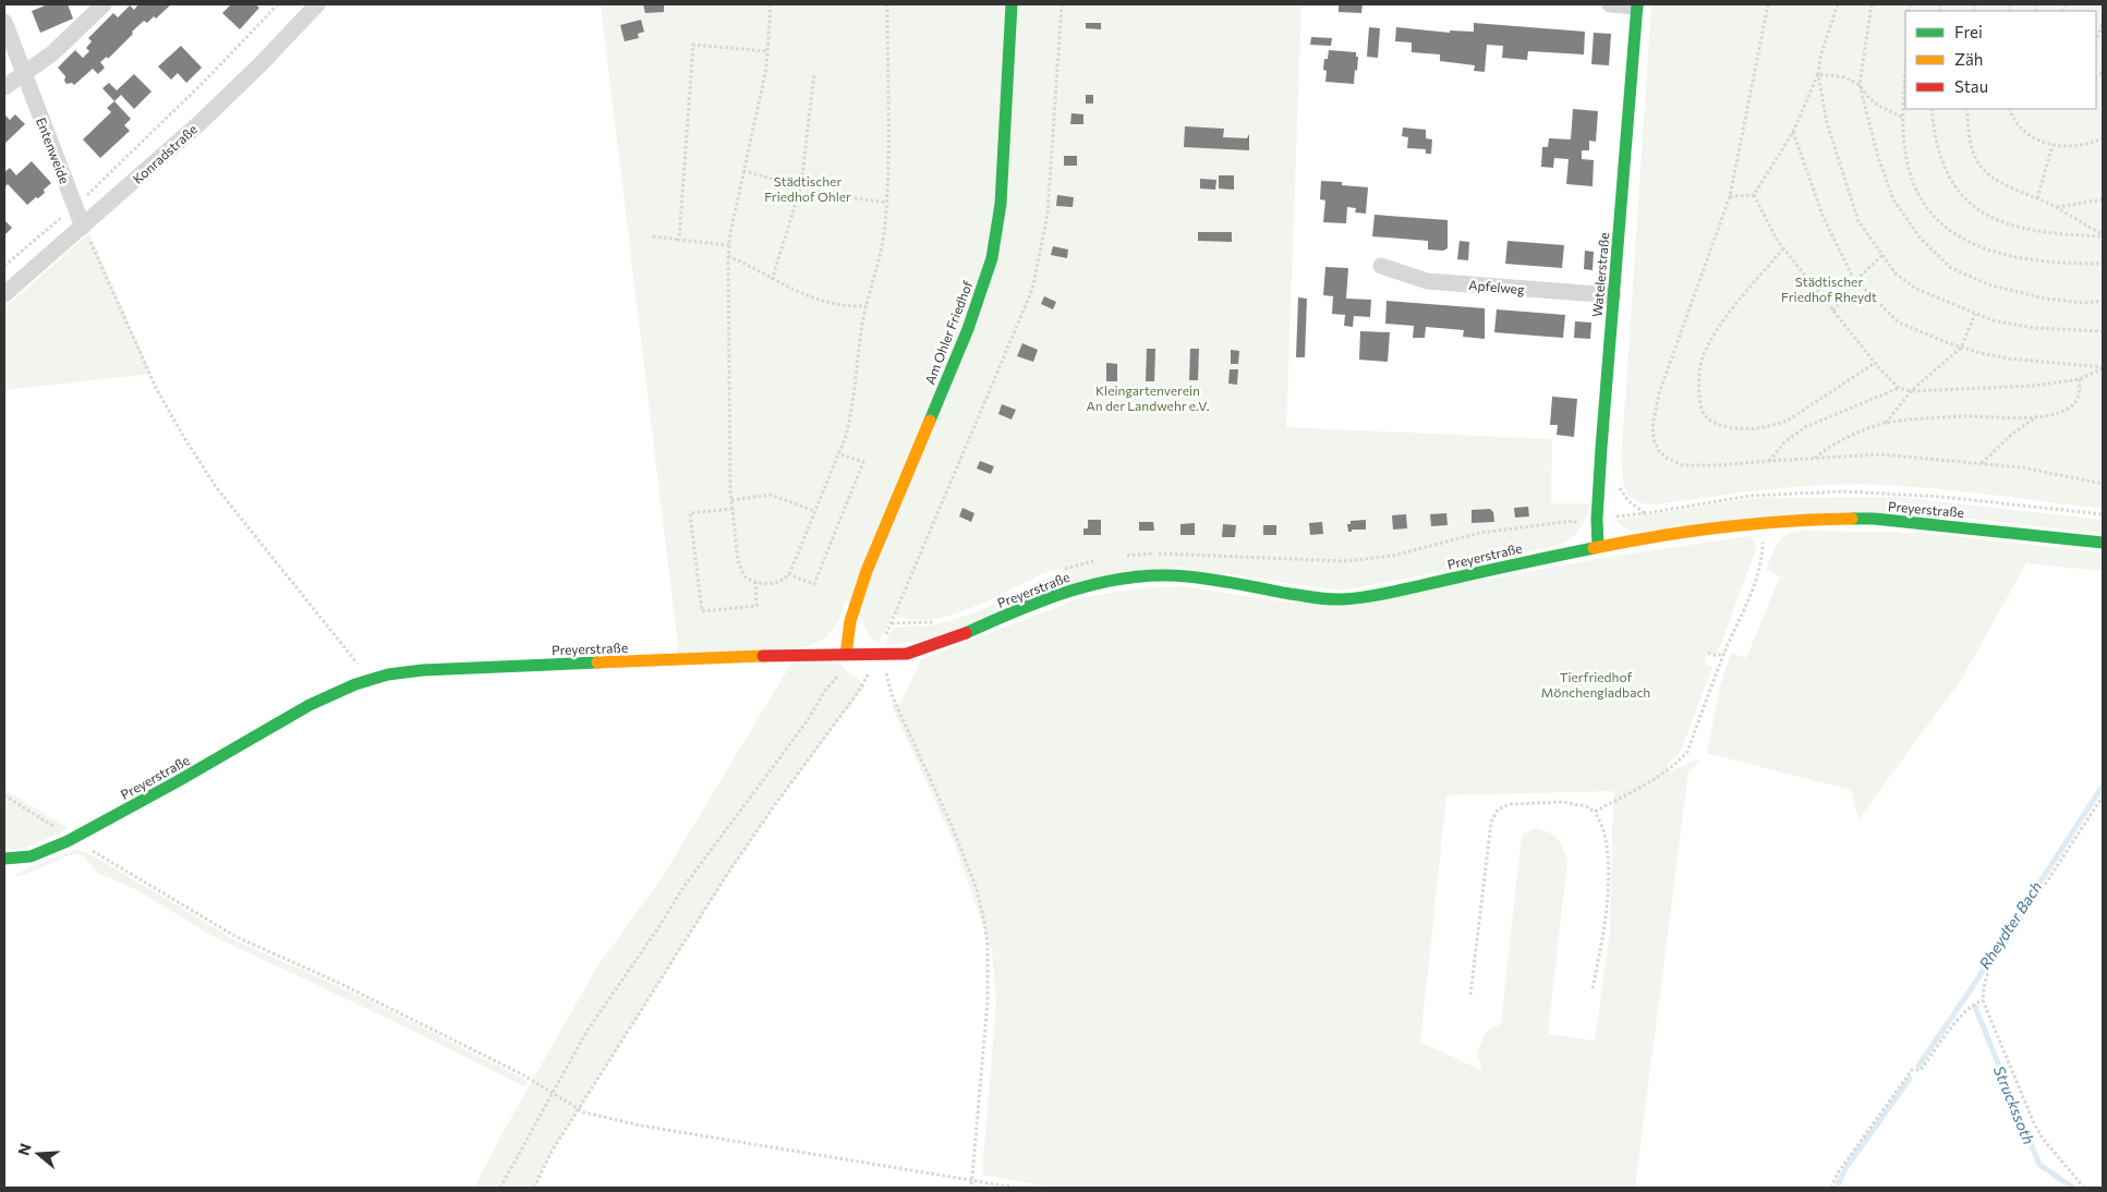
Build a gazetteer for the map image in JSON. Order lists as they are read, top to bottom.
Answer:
{
  "streets": {
    "main road": ["Watelerstraße", "Am Ohler Friedhof", "Preyerstraße"],
    "street": ["Entenweide", "Konradstraße", "Apfelweg"]
  },
  "crossings": [
    ["Entenweide", "Konradstraße"],
    ["Watelerstraße", "Apfelweg"],
    ["Watelerstraße", "Preyerstraße"],
    ["Am Ohler Friedhof", "Preyerstraße"]
  ],
  "water": ["Rheydter Bach", "Struckssoth"],
  "parks": [
    "Städtischer Friedhof Ohler",
    "Städtischer Friedhof Rheydt",
    "Kleingartenverein An der Landwehr e.V.",
    "Tierfriedhof Mönchengladbach"
  ],
  "legend": ["Frei", "Zäh", "Stau"],
  "north": "left"
}
